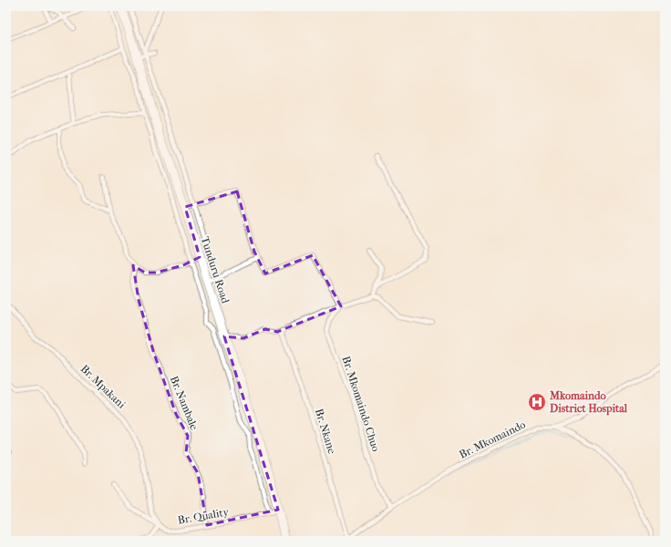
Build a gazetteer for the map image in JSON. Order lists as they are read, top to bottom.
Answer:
{
  "streets": {
    "highway": ["Tunduru Road"],
    "street": [
      "Br. Mpakani",
      "Br. Nambale",
      "Br. Mkomaindo Chuo",
      "Br. Nkane",
      "Br. Mkomaindo",
      "Br. Quality"
    ]
  },
  "crossings": [
    ["Tunduru Road", "Br. Quality"],
    ["Br. Mpakani", "Br. Quality"],
    ["Br. Nambale", "Br. Quality"],
    ["Br. Mkomaindo Chuo", "Br. Mkomaindo"],
    ["Br. Nkane", "Br. Mkomaindo"]
  ],
  "places": {
    "hospital": ["Mkomaindo District Hospital"]
  }
}
